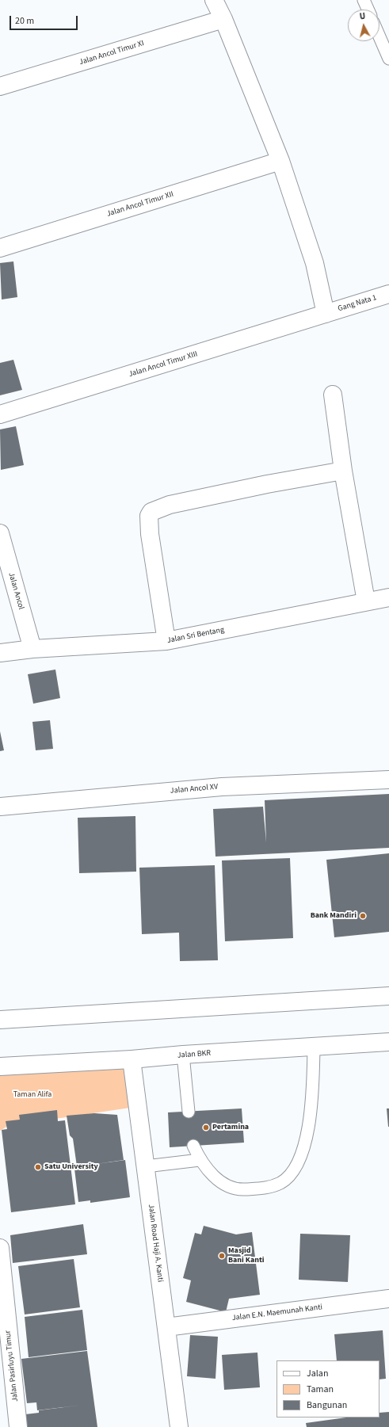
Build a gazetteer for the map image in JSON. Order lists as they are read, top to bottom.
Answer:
{
  "streets": {
    "street": [
      "Jalan Ancol Timur XI",
      "Jalan Ancol Timur XII",
      "Gang Nata 1",
      "Jalan Ancol Timur XIII",
      "Jalan Ancol",
      "Jalan Sri Bentang",
      "Jalan Ancol XV",
      "Jalan BKR",
      "Jalan Road Haji A. Kanti",
      "Jalan E.N. Maemunah Kanti",
      "Jalan Pasirluyu Timur"
    ]
  },
  "crossings": [
    ["Gang Nata 1", "Jalan Ancol Timur XIII"],
    ["Jalan Ancol", "Jalan Sri Bentang"],
    ["Jalan BKR", "Jalan Road Haji A. Kanti"],
    ["Jalan Road Haji A. Kanti", "Jalan E.N. Maemunah Kanti"]
  ],
  "parks": ["Taman Alifa"],
  "places": [
    "Bank Mandiri",
    "Pertamina",
    "Satu University",
    "Masjid Bani Kanti"
  ],
  "legend": ["Jalan", "Taman", "Bangunan"],
  "scale_bar": "20 m",
  "north": "top"
}
